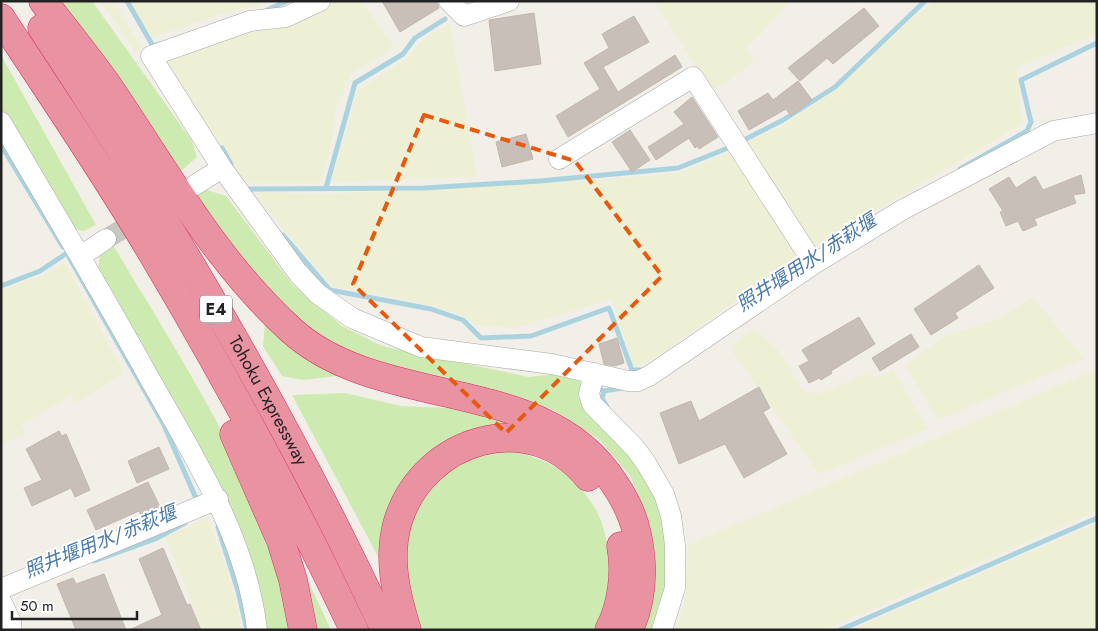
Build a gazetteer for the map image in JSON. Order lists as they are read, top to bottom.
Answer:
{
  "streets": {
    "highway": ["E4", "Tohoku Expressway"]
  },
  "water": ["照井堰用水/赤萩堰"],
  "scale_bar": "50 m"
}
